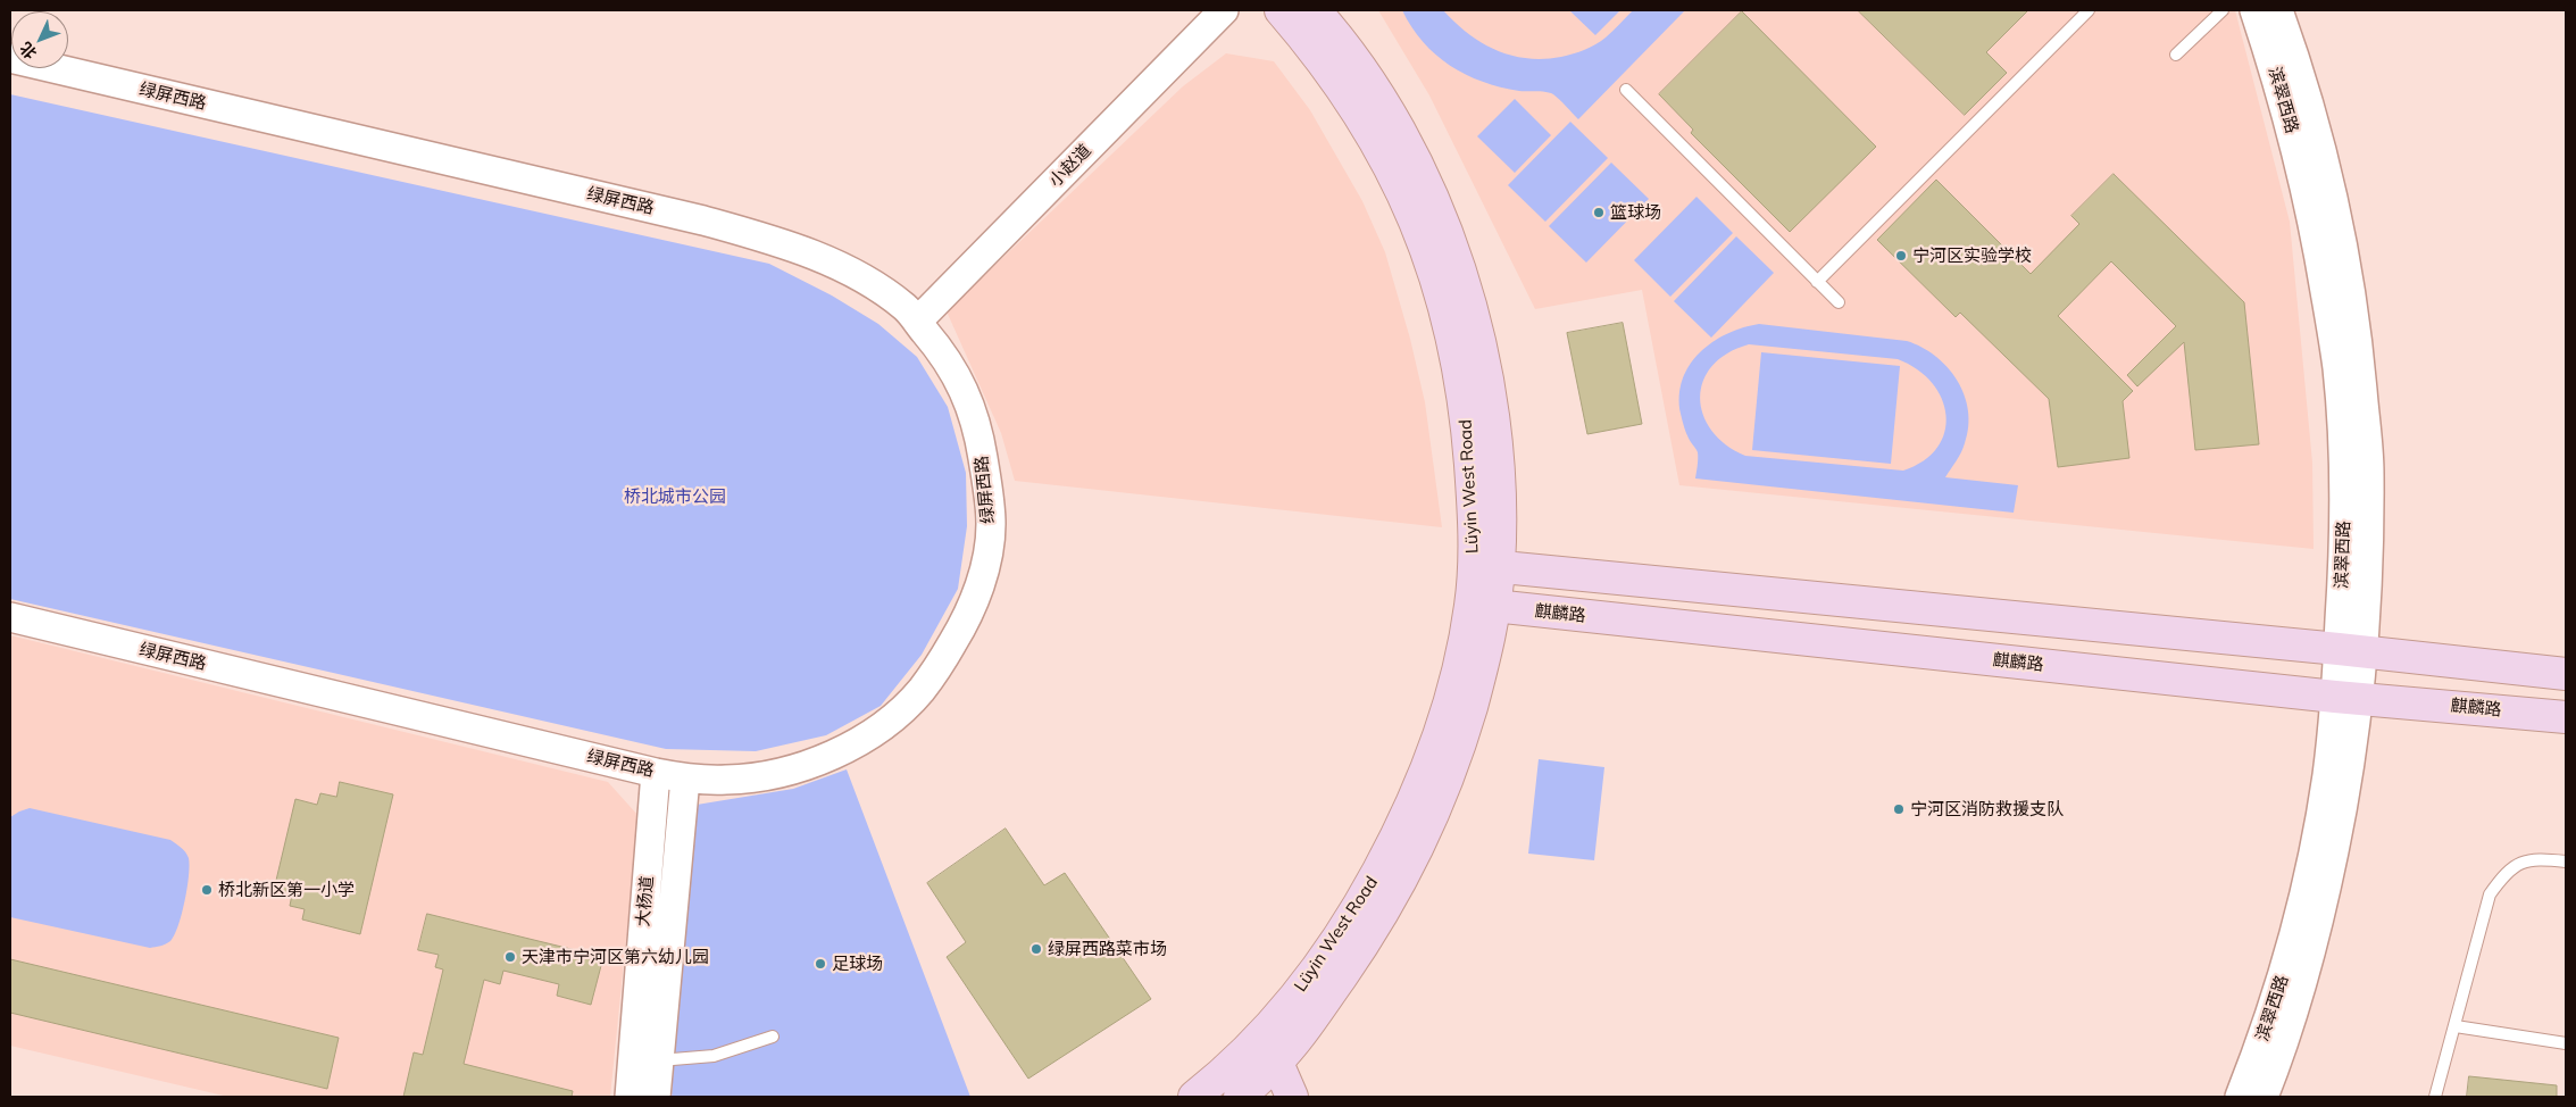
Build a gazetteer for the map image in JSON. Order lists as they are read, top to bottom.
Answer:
{
  "streets": {
    "main road": ["Lüyin West Road", "麒麟路"],
    "street": [
      "绿屏西路",
      "滨翠西路",
      "小赵道",
      "大杨道"
    ]
  },
  "crossings": [
    ["绿屏西路", "小赵道"],
    ["绿屏西路", "大杨道"],
    ["滨翠西路", "麒麟路"],
    ["Lüyin West Road", "麒麟路"]
  ],
  "parks": ["桥北城市公园"],
  "places": [
    "篮球场",
    "宁河区实验学校",
    "宁河区消防救援支队",
    "桥北新区第一小学",
    "绿屏西路菜市场",
    "天津市宁河区第六幼儿园",
    "足球场"
  ],
  "north": "bottom left"
}
